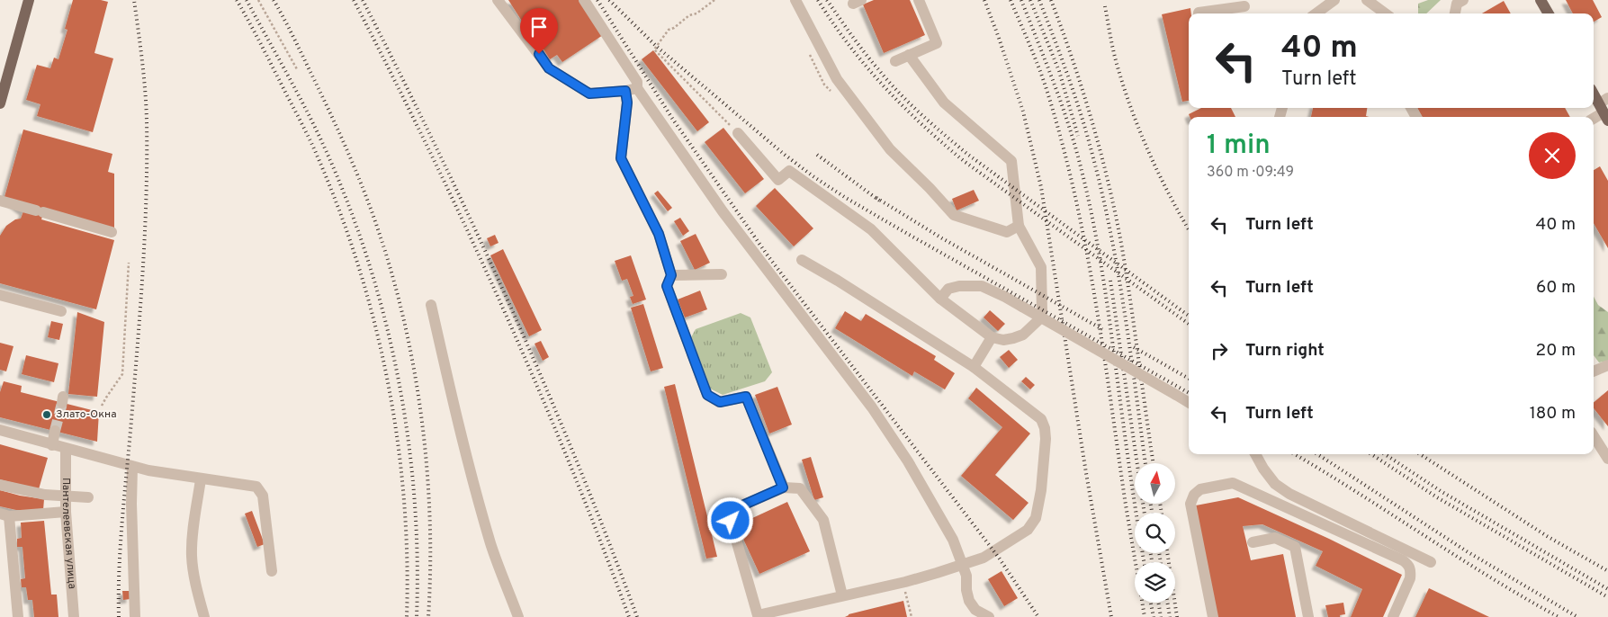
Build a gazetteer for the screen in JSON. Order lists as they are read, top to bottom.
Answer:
{
  "streets": {
    "street": ["Пантелеевская улица"]
  },
  "places": ["Злато-Окна"],
  "north": "top",
  "page": {
    "turn": ["40 m", "Turn left"],
    "heading": ["1 min", "360 m · 09:49"],
    "list": [
      {
        "name": "Turn left",
        "value": "40 m"
      },
      {
        "name": "Turn left",
        "value": "60 m"
      },
      {
        "name": "Turn right",
        "value": "20 m"
      },
      {
        "name": "Turn left",
        "value": "180 m"
      }
    ]
  }
}
